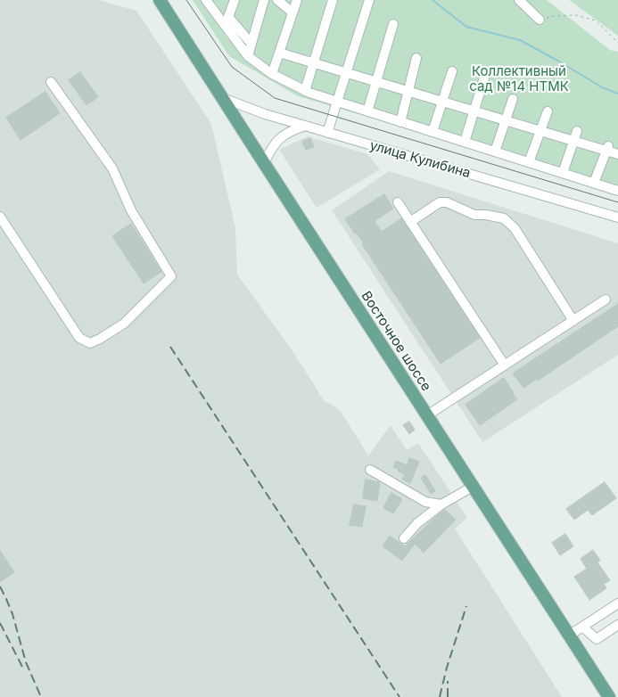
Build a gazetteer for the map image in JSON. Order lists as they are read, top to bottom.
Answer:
{
  "streets": {
    "main road": ["Восточное шоссе"],
    "street": ["улица Кулибина"]
  },
  "crossings": [
    ["улица Кулибина", "Восточное шоссе"]
  ],
  "parks": ["Коллективный сад №14 НТМК"]
}
